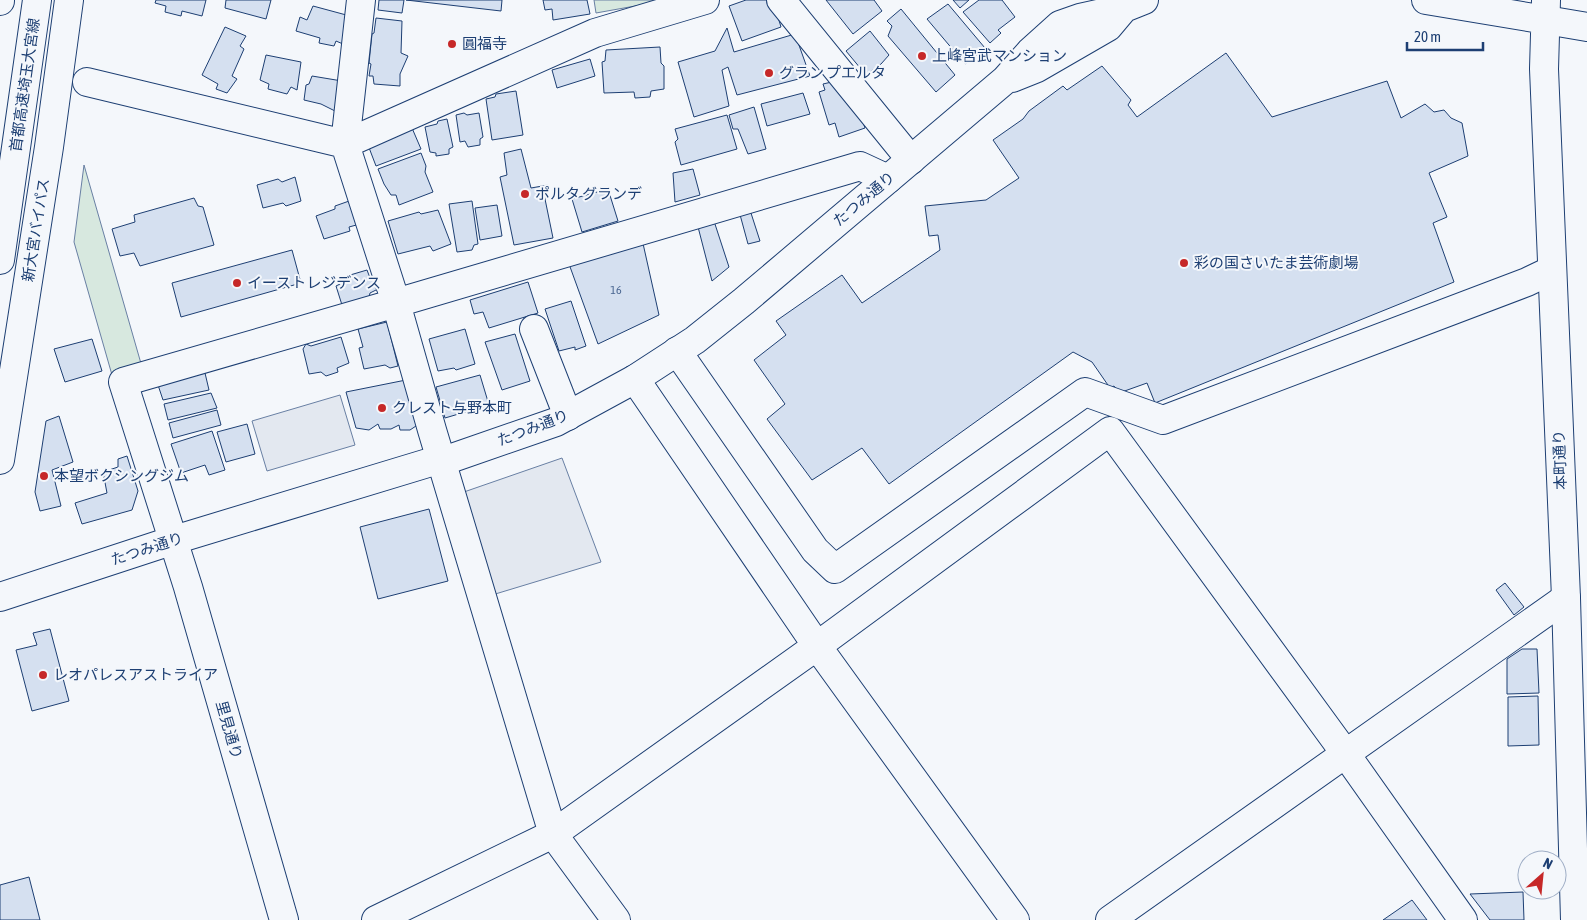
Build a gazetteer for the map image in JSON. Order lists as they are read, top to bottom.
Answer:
{
  "streets": {
    "main road": [
      "首都高速埼玉大宮線",
      "たつみ通り",
      "新大宮バイパス",
      "本町通り",
      "里見通り"
    ]
  },
  "crossings": [
    ["たつみ通り", "里見通り"]
  ],
  "places": [
    "圓福寺",
    "上峰宮武マンション",
    "グラン プエルタ",
    "ポルタ グランデ",
    "彩の国さいたま芸術劇場",
    "イーストレジデンス",
    "クレスト与野本町",
    "本望ボクシングジム",
    "レオパレスアストライア"
  ],
  "house_numbers": ["16"],
  "scale_bar": "20 m",
  "north": "top right"
}
